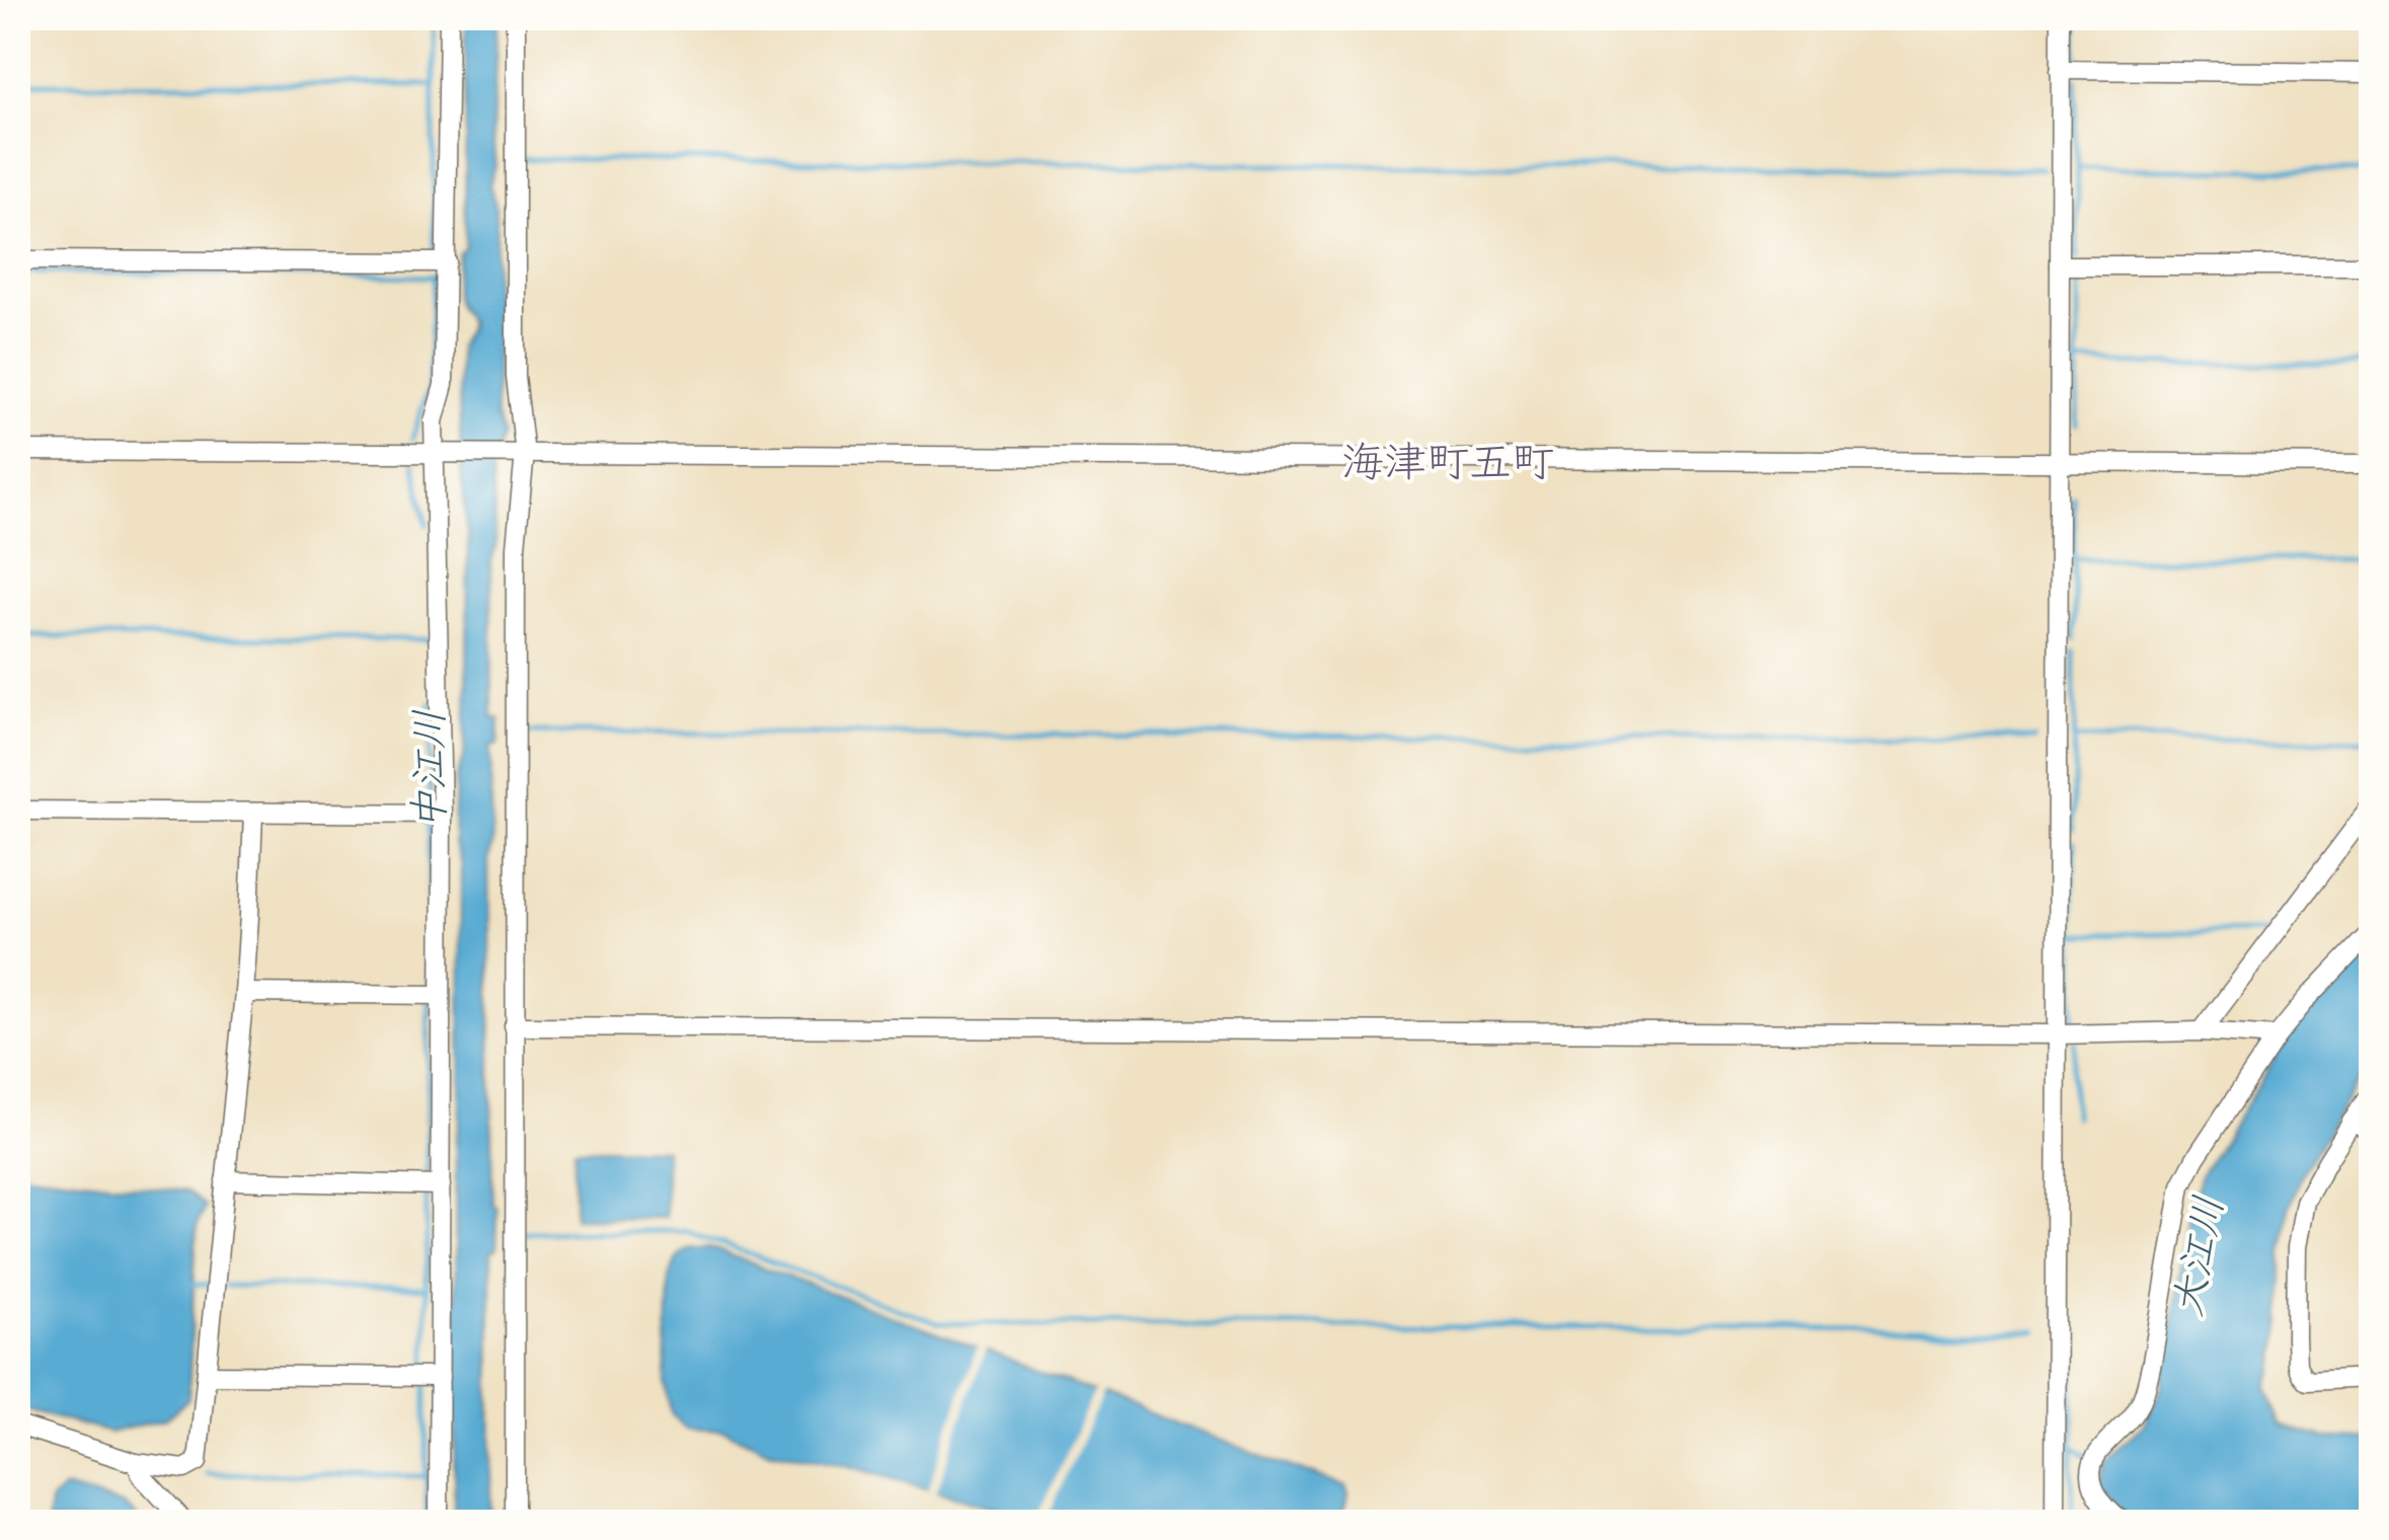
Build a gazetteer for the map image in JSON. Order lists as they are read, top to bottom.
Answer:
{
  "districts": ["海津町五町"],
  "water": ["中江川", "大江川"]
}
